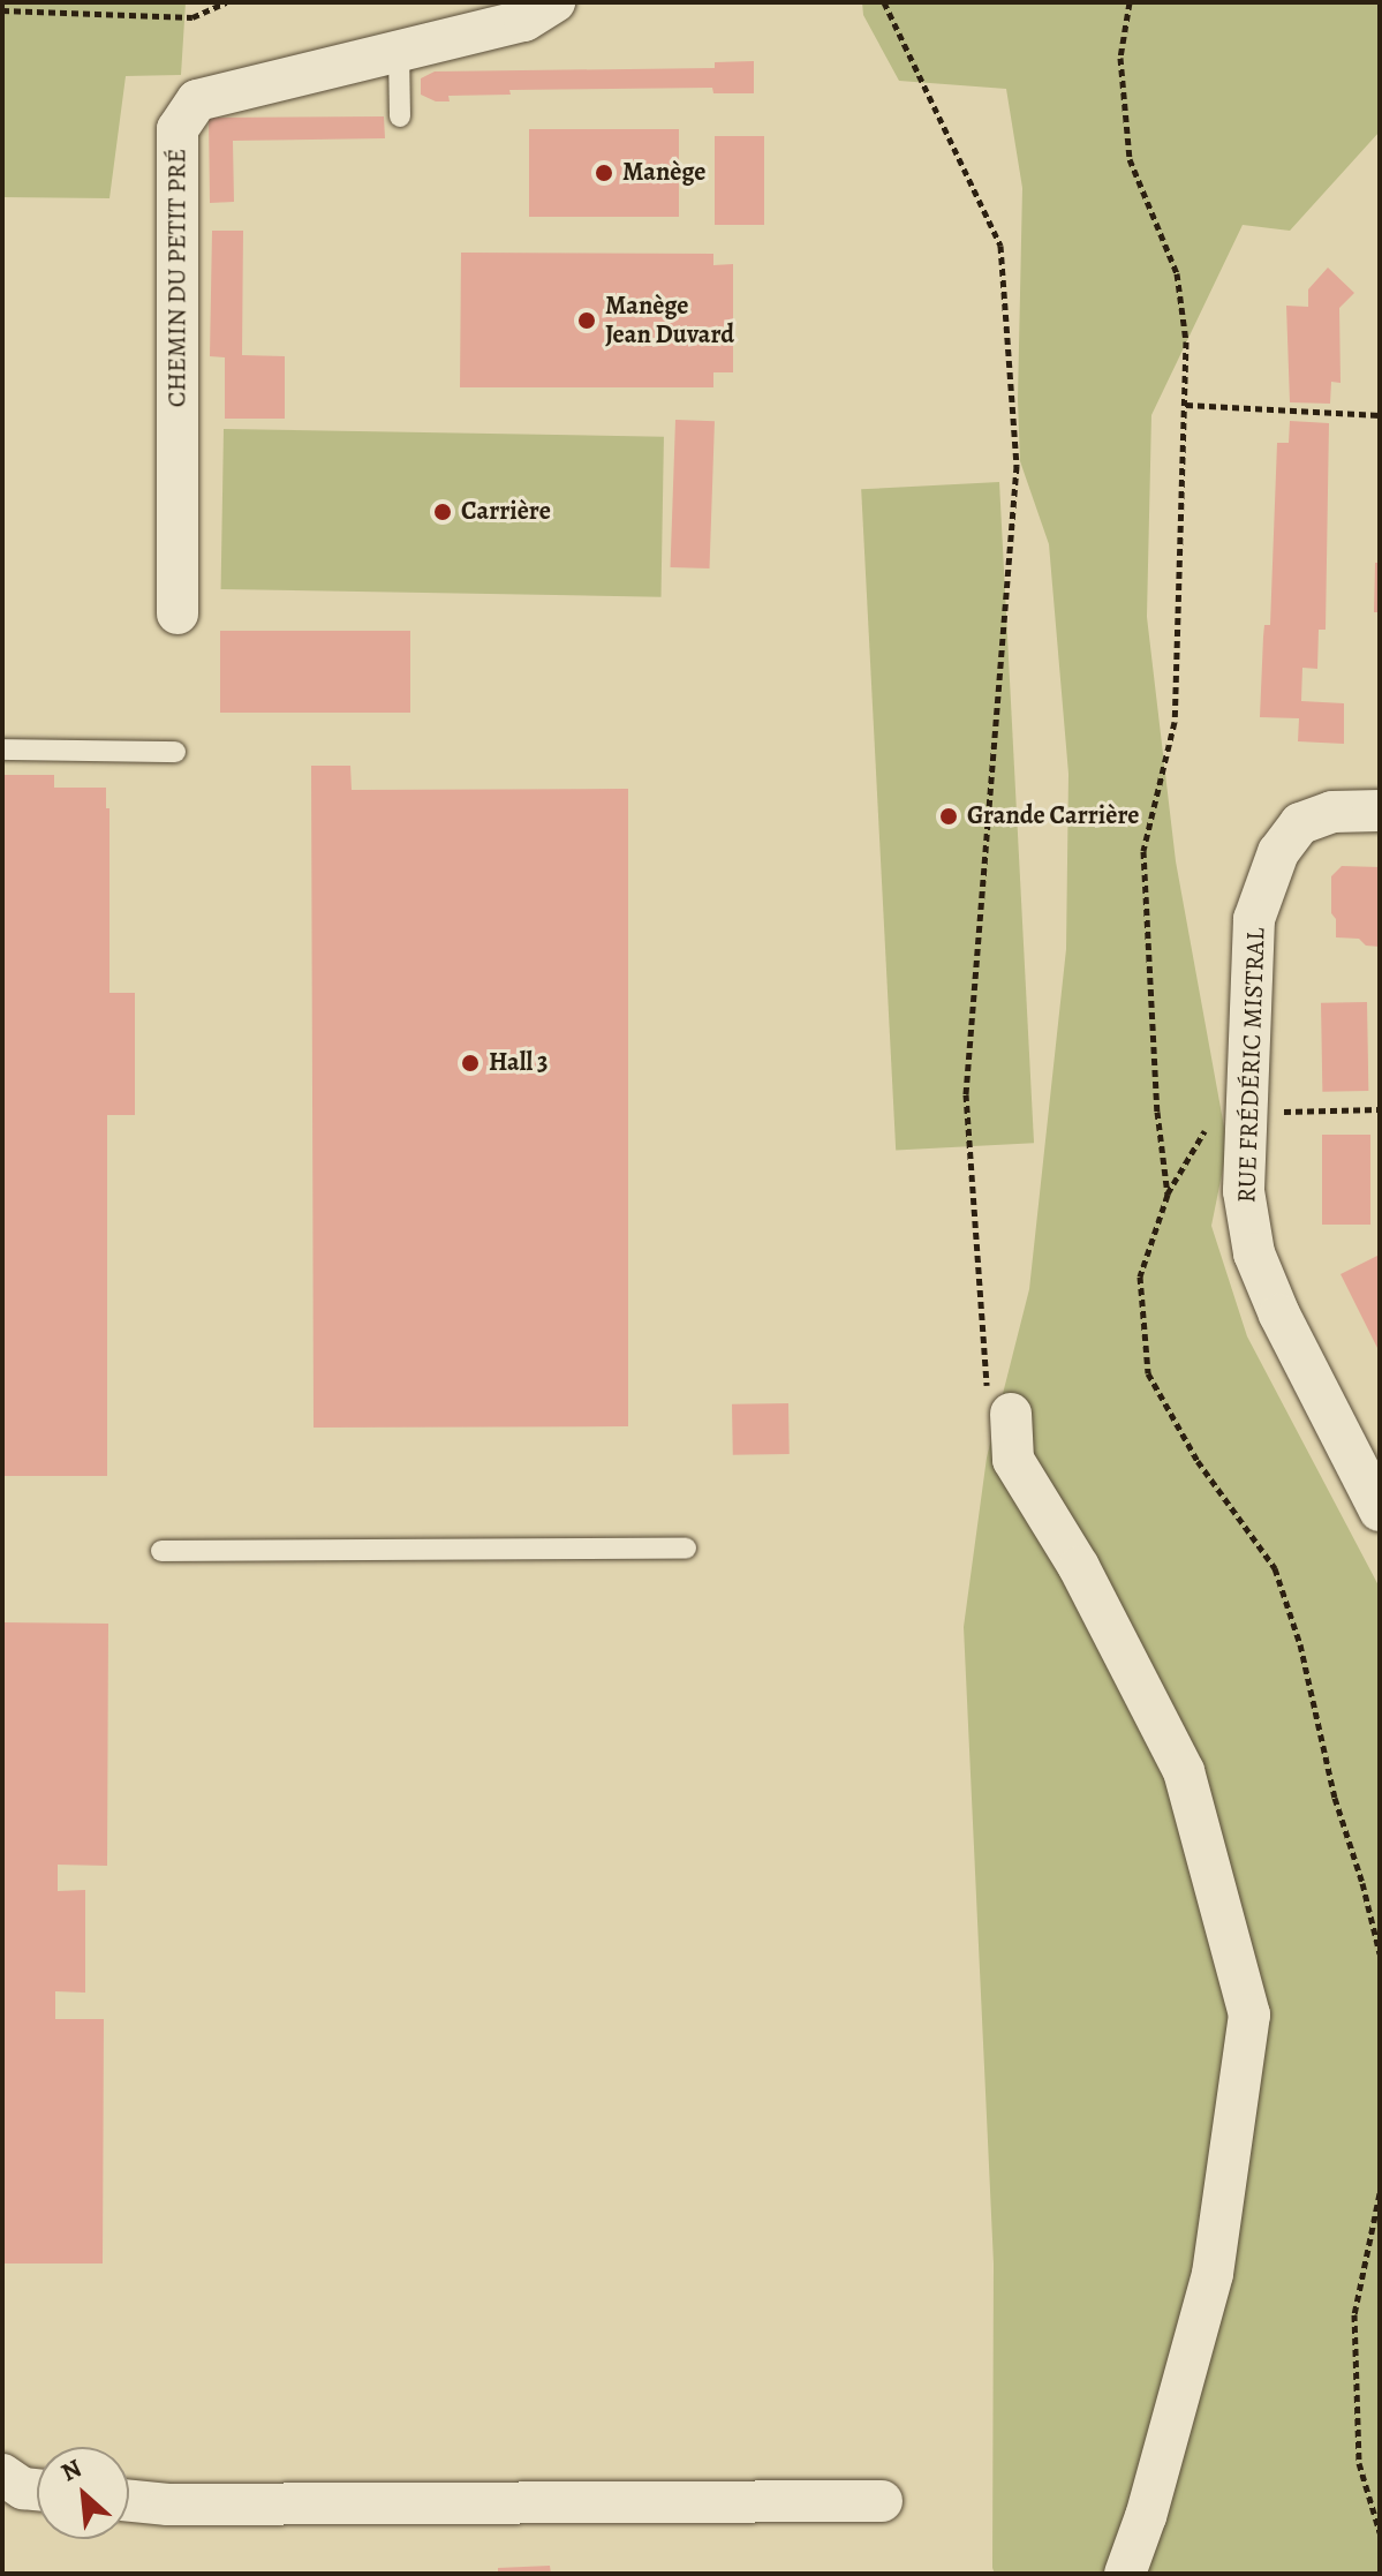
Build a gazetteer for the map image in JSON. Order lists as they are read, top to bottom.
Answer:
{
  "streets": {
    "street": ["CHEMIN DU PETIT PRÉ", "RUE FRÉDÉRIC MISTRAL"]
  },
  "places": [
    "Manège",
    "Manège Jean Duvard",
    "Carrière",
    "Grande Carrière",
    "Hall 3"
  ],
  "north": "top left"
}
